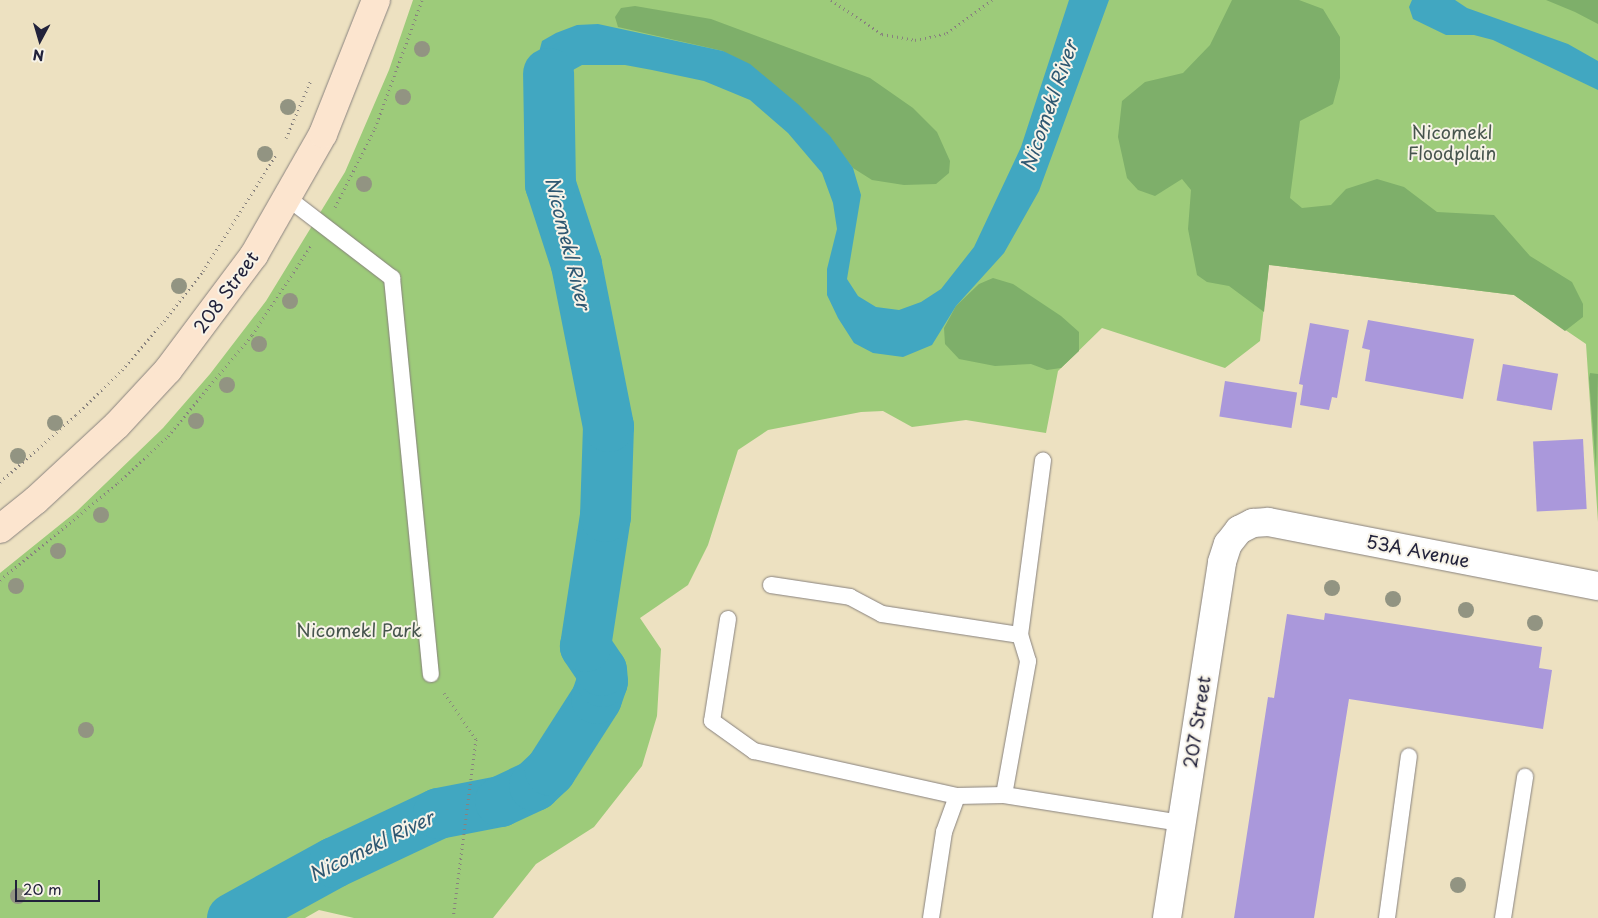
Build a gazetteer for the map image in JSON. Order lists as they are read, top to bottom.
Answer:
{
  "streets": {
    "main road": ["208 Street"],
    "street": ["53A Avenue", "207 Street"]
  },
  "crossings": [
    ["53A Avenue", "207 Street"]
  ],
  "water": ["Nicomekl River"],
  "parks": ["Nicomekl Floodplain", "Nicomekl Park"],
  "scale_bar": "20 m",
  "north": "bottom"
}
